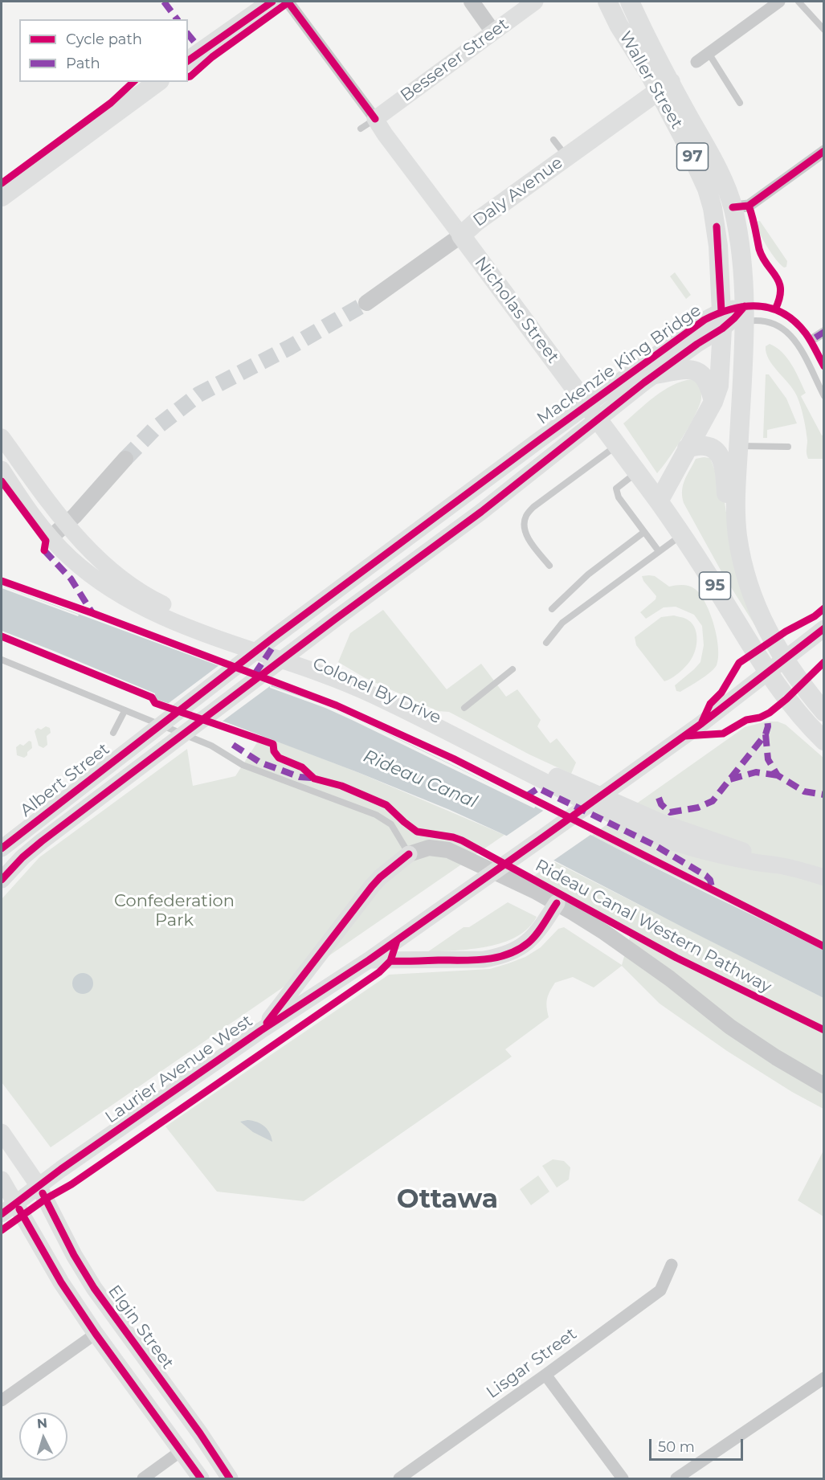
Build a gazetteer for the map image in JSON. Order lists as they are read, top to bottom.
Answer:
{
  "streets": {
    "main road": [
      "Besserer Street",
      "Waller Street",
      "97",
      "Daly Avenue",
      "Nicholas Street",
      "Mackenzie King Bridge",
      "95",
      "Colonel By Drive",
      "Albert Street",
      "Laurier Avenue West",
      "Elgin Street"
    ],
    "street": ["Lisgar Street"],
    "cycle path": ["Rideau Canal Western Pathway"]
  },
  "crossings": [
    ["Besserer Street", "Nicholas Street"],
    ["Waller Street", "Daly Avenue"],
    ["Waller Street", "Mackenzie King Bridge"],
    ["Waller Street", "95"],
    ["Daly Avenue", "Nicholas Street"],
    ["Nicholas Street", "Laurier Avenue West"],
    ["Mackenzie King Bridge", "95"],
    ["Mackenzie King Bridge", "Albert Street"],
    ["95", "Laurier Avenue West"],
    ["Laurier Avenue West", "Elgin Street"]
  ],
  "districts": ["Ottawa"],
  "water": ["Rideau Canal"],
  "parks": ["Confederation Park"],
  "legend": ["Cycle path", "Path"],
  "scale_bar": "50 m",
  "north": "top"
}
